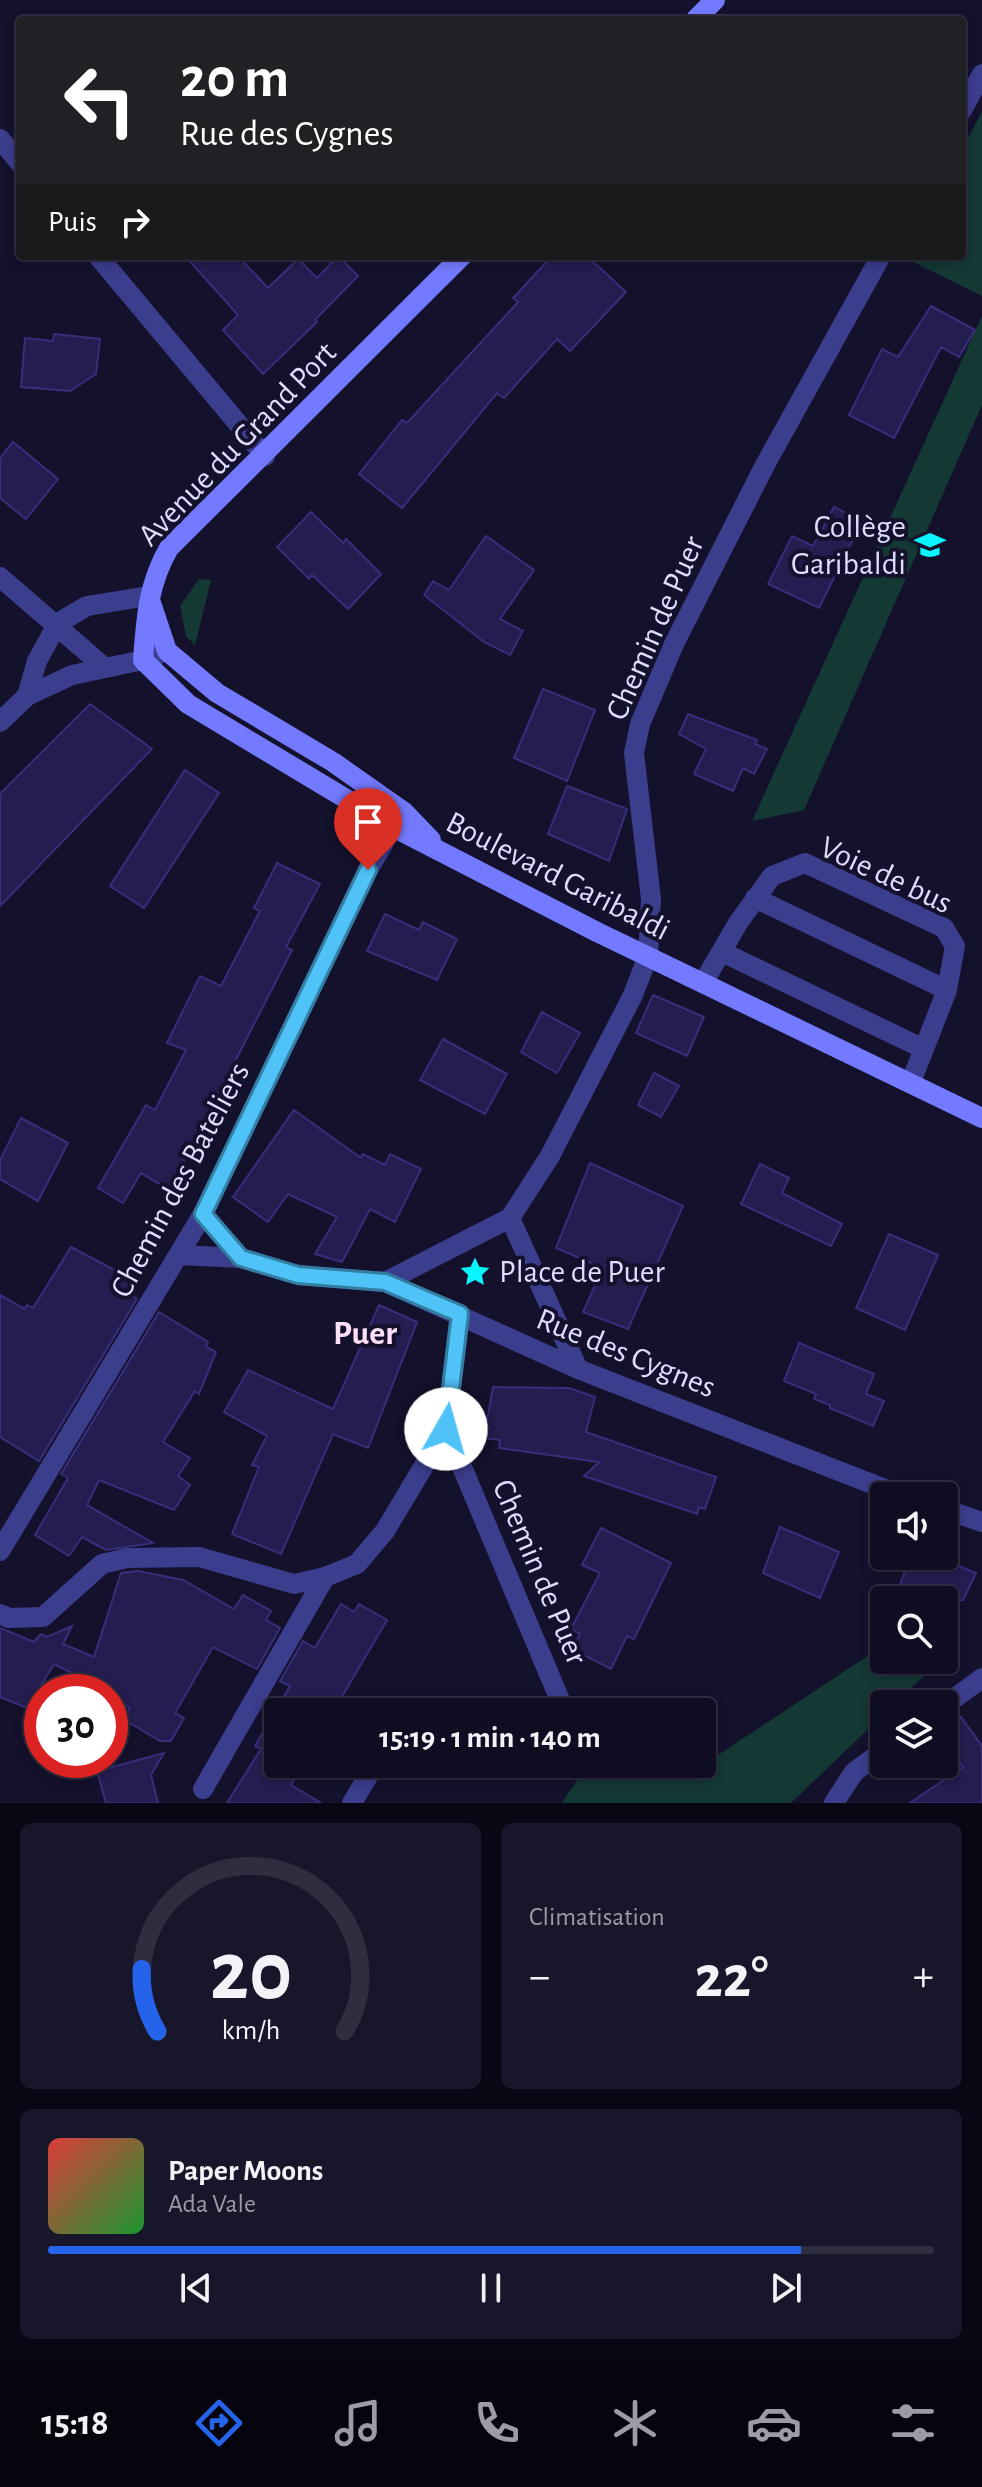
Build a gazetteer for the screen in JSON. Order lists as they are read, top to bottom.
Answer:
{
  "streets": {
    "main road": ["Avenue du Grand Port", "Boulevard Garibaldi"],
    "street": [
      "Chemin de Puer",
      "Voie de bus",
      "Chemin des Bateliers",
      "Rue des Cygnes"
    ]
  },
  "crossings": [
    ["Chemin de Puer", "Boulevard Garibaldi"],
    ["Chemin de Puer", "Rue des Cygnes"],
    ["Voie de bus", "Boulevard Garibaldi"],
    ["Boulevard Garibaldi", "Chemin des Bateliers"],
    ["Chemin des Bateliers", "Rue des Cygnes"]
  ],
  "districts": ["Puer"],
  "places": {
    "school or university": ["Collège Garibaldi"],
    "place": ["Place de Puer"]
  },
  "page": {
    "turn": ["20 m", "Rue des Cygnes"],
    "then": "Puis",
    "limit": "30",
    "trip": "15:19 · 1 min · 140 m",
    "tile": "Climatisation",
    "heat": ["−", "22°", "+"],
    "song": ["Paper Moons", "Ada Vale"],
    "tabs": "15:18",
    "gauge": ["20", "km/h"]
  }
}
